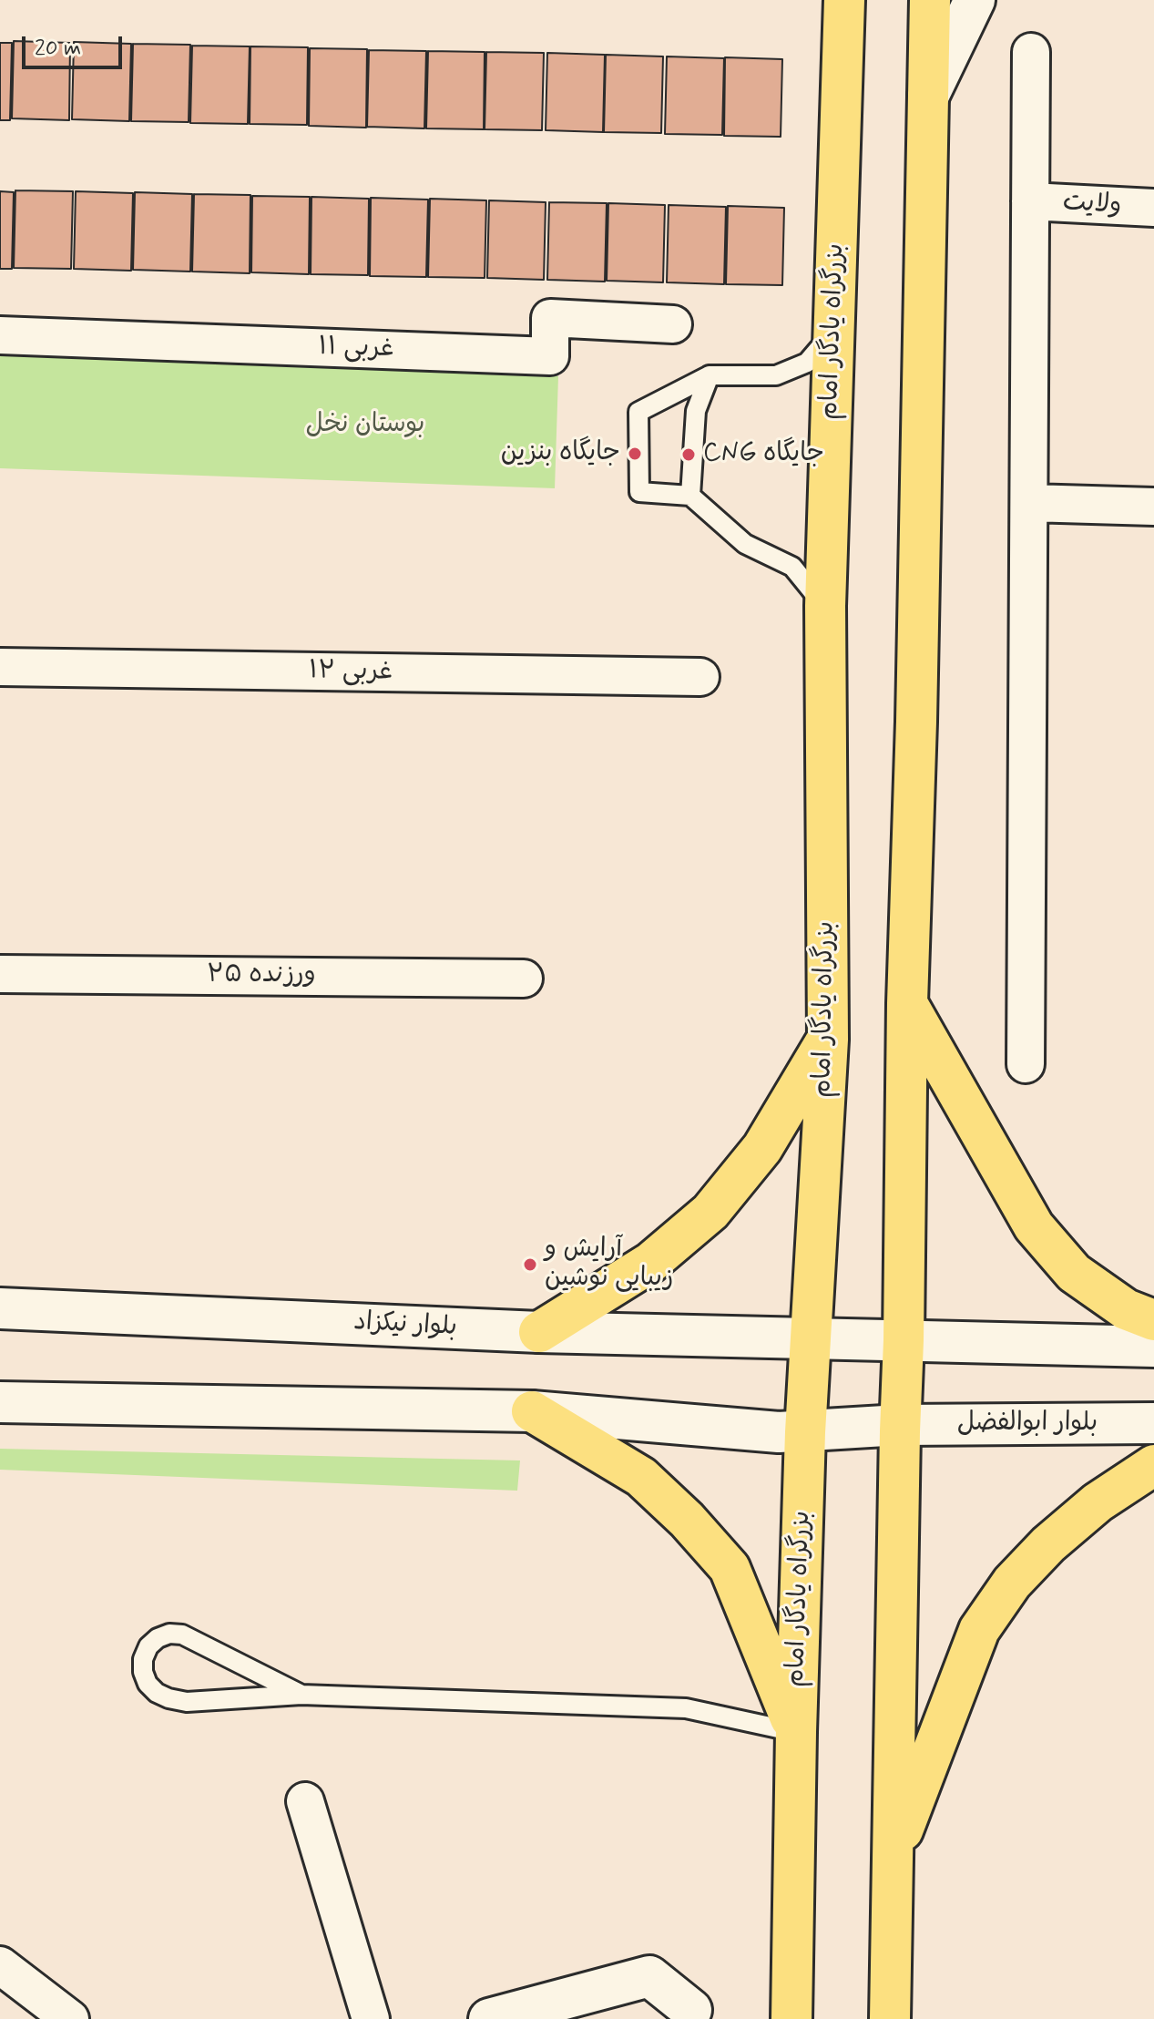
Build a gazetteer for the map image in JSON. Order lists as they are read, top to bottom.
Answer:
{
  "streets": {
    "highway": ["بزرگراه یادگار امام"],
    "main road": ["بلوار نیکزاد", "بلوار ابوالفضل"],
    "street": [
      "ولایت",
      "غربی ۱۱",
      "غربی ۱۲",
      "ورزنده ۲۵"
    ]
  },
  "crossings": [
    ["بزرگراه یادگار امام", "بلوار نیکزاد"],
    ["بزرگراه یادگار امام", "بلوار ابوالفضل"]
  ],
  "parks": ["بوستان نخل"],
  "places": ["جایگاه بنزین", "CNG جایگاه", "آرایش و زیبایی نوشین"],
  "scale_bar": "20 m"
}
